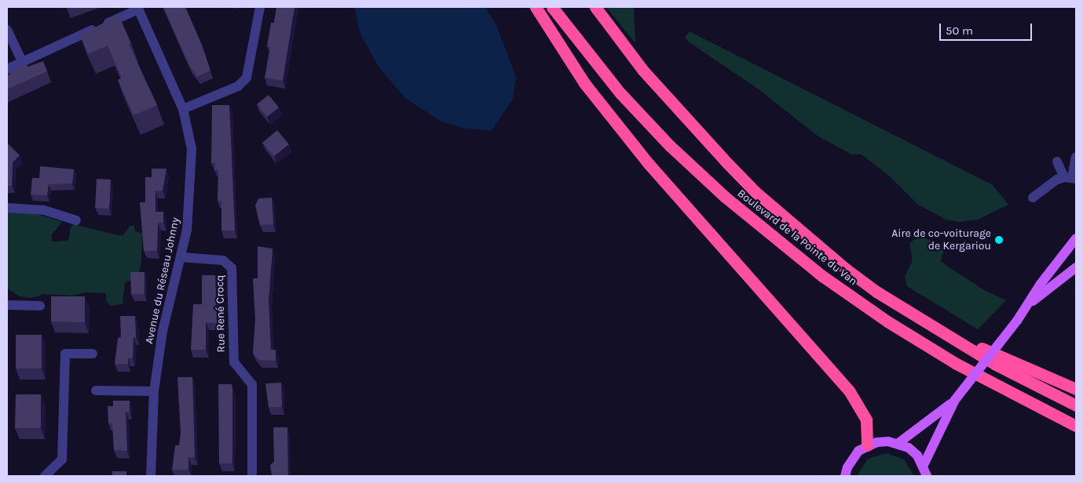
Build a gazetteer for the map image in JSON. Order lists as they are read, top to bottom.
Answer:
{
  "streets": {
    "highway": ["Boulevard de la Pointe du Van"],
    "street": ["Avenue du Réseau Johnny", "Rue René Crocq"]
  },
  "crossings": [
    ["Avenue du Réseau Johnny", "Rue René Crocq"]
  ],
  "places": ["Aire de co-voiturage de Kergariou"],
  "scale_bar": "50 m"
}
